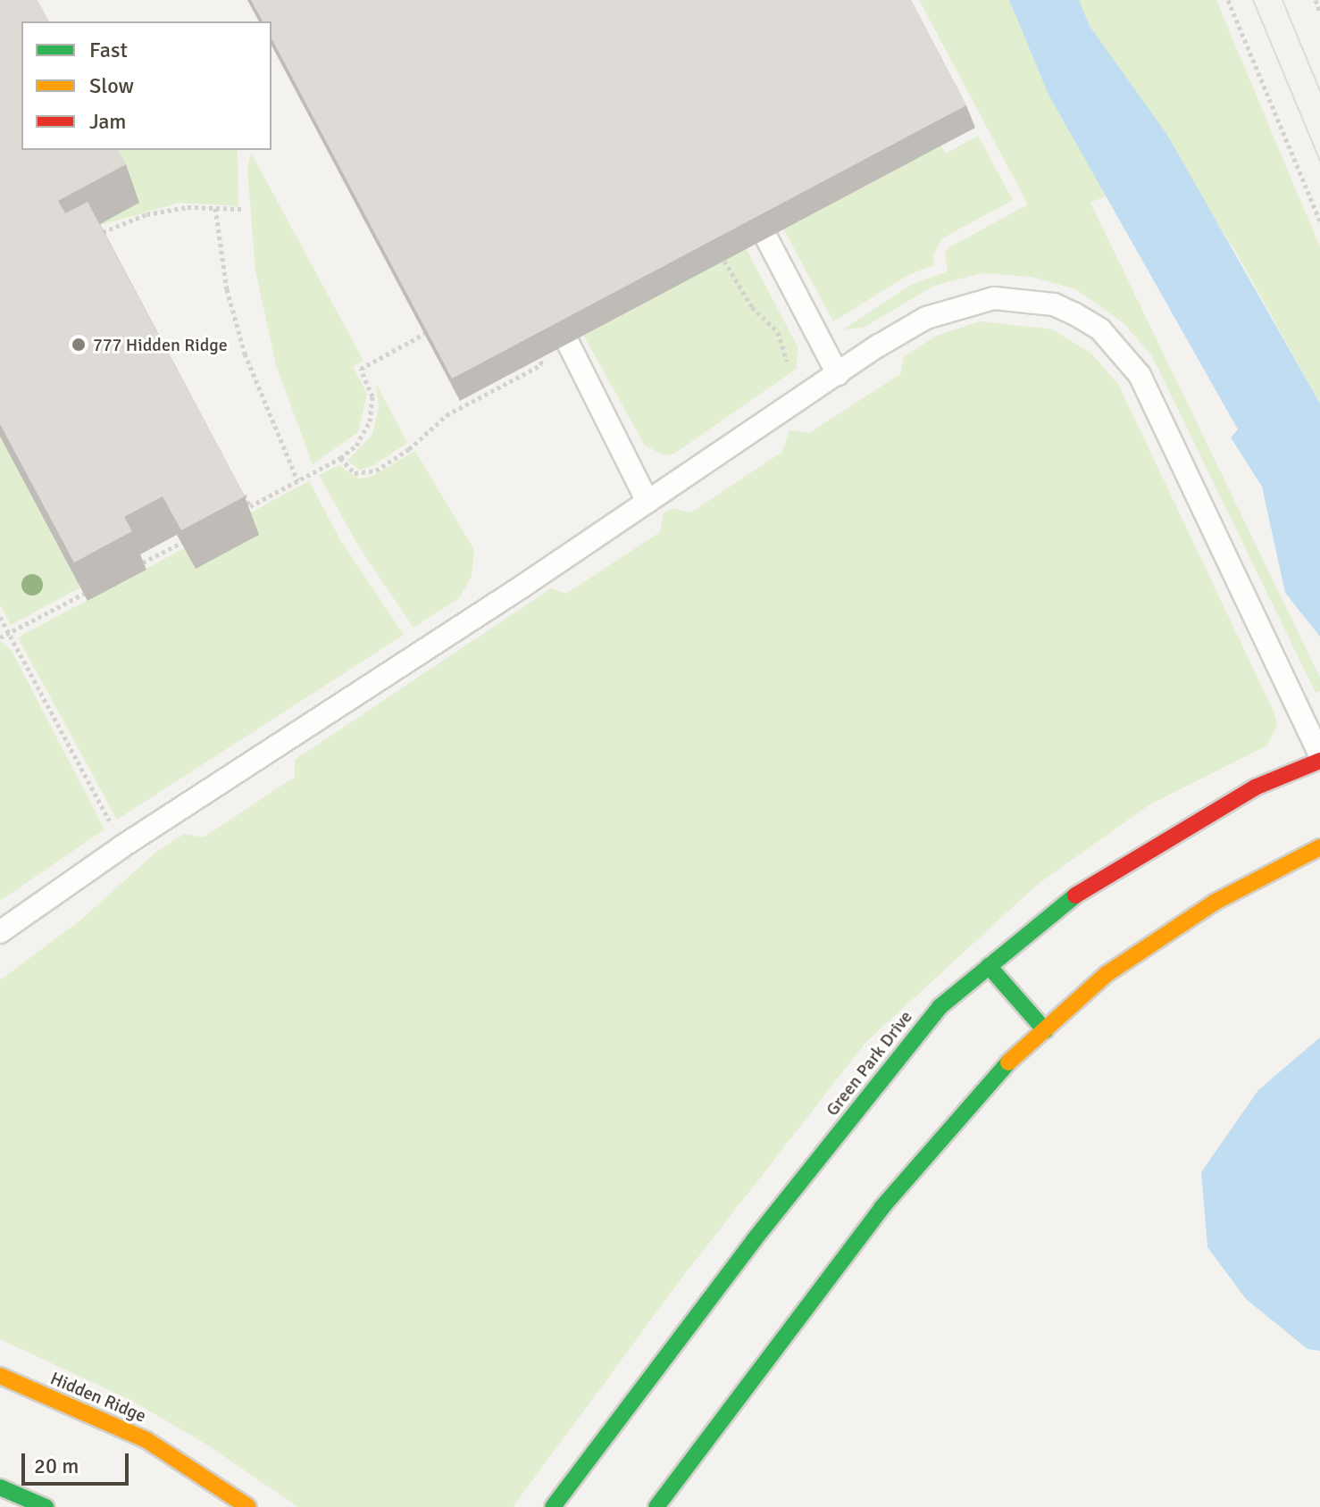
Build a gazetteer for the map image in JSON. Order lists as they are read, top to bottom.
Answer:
{
  "streets": {
    "street": ["Green Park Drive", "Hidden Ridge"]
  },
  "places": ["777 Hidden Ridge"],
  "legend": ["Fast", "Slow", "Jam"],
  "scale_bar": "20 m"
}
